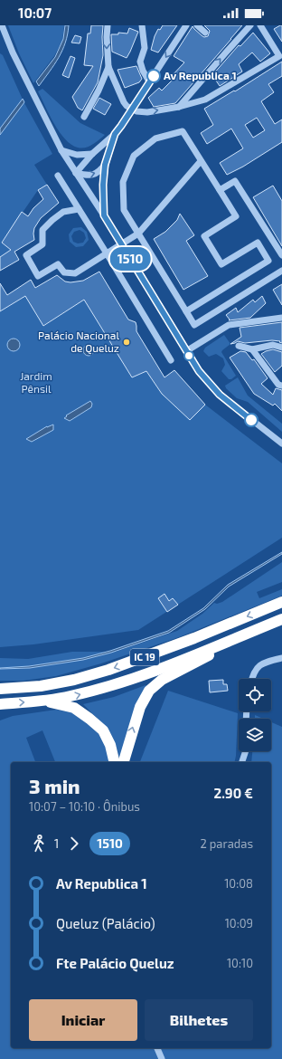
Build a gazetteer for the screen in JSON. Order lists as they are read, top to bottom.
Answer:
{
  "streets": {
    "highway": ["IC 19"]
  },
  "parks": ["Jardim Pênsil"],
  "places": ["Av Republica 1", "Palácio Nacional de Queluz"],
  "lines": ["bus line 1510"],
  "page": {
    "status": "10:07",
    "on_map": "1510",
    "heading": ["3 min", "10:07 – 10:10 · Ônibus", "2.90 €"],
    "legs": ["1", "1510", "2 paradas"],
    "list": [
      {
        "name": "Av Republica 1",
        "value": "10:08"
      },
      {
        "name": "Queluz (Palácio)",
        "value": "10:09"
      },
      {
        "name": "Fte Palácio Queluz",
        "value": "10:10"
      }
    ],
    "buttons": ["Iniciar", "Bilhetes"]
  }
}
